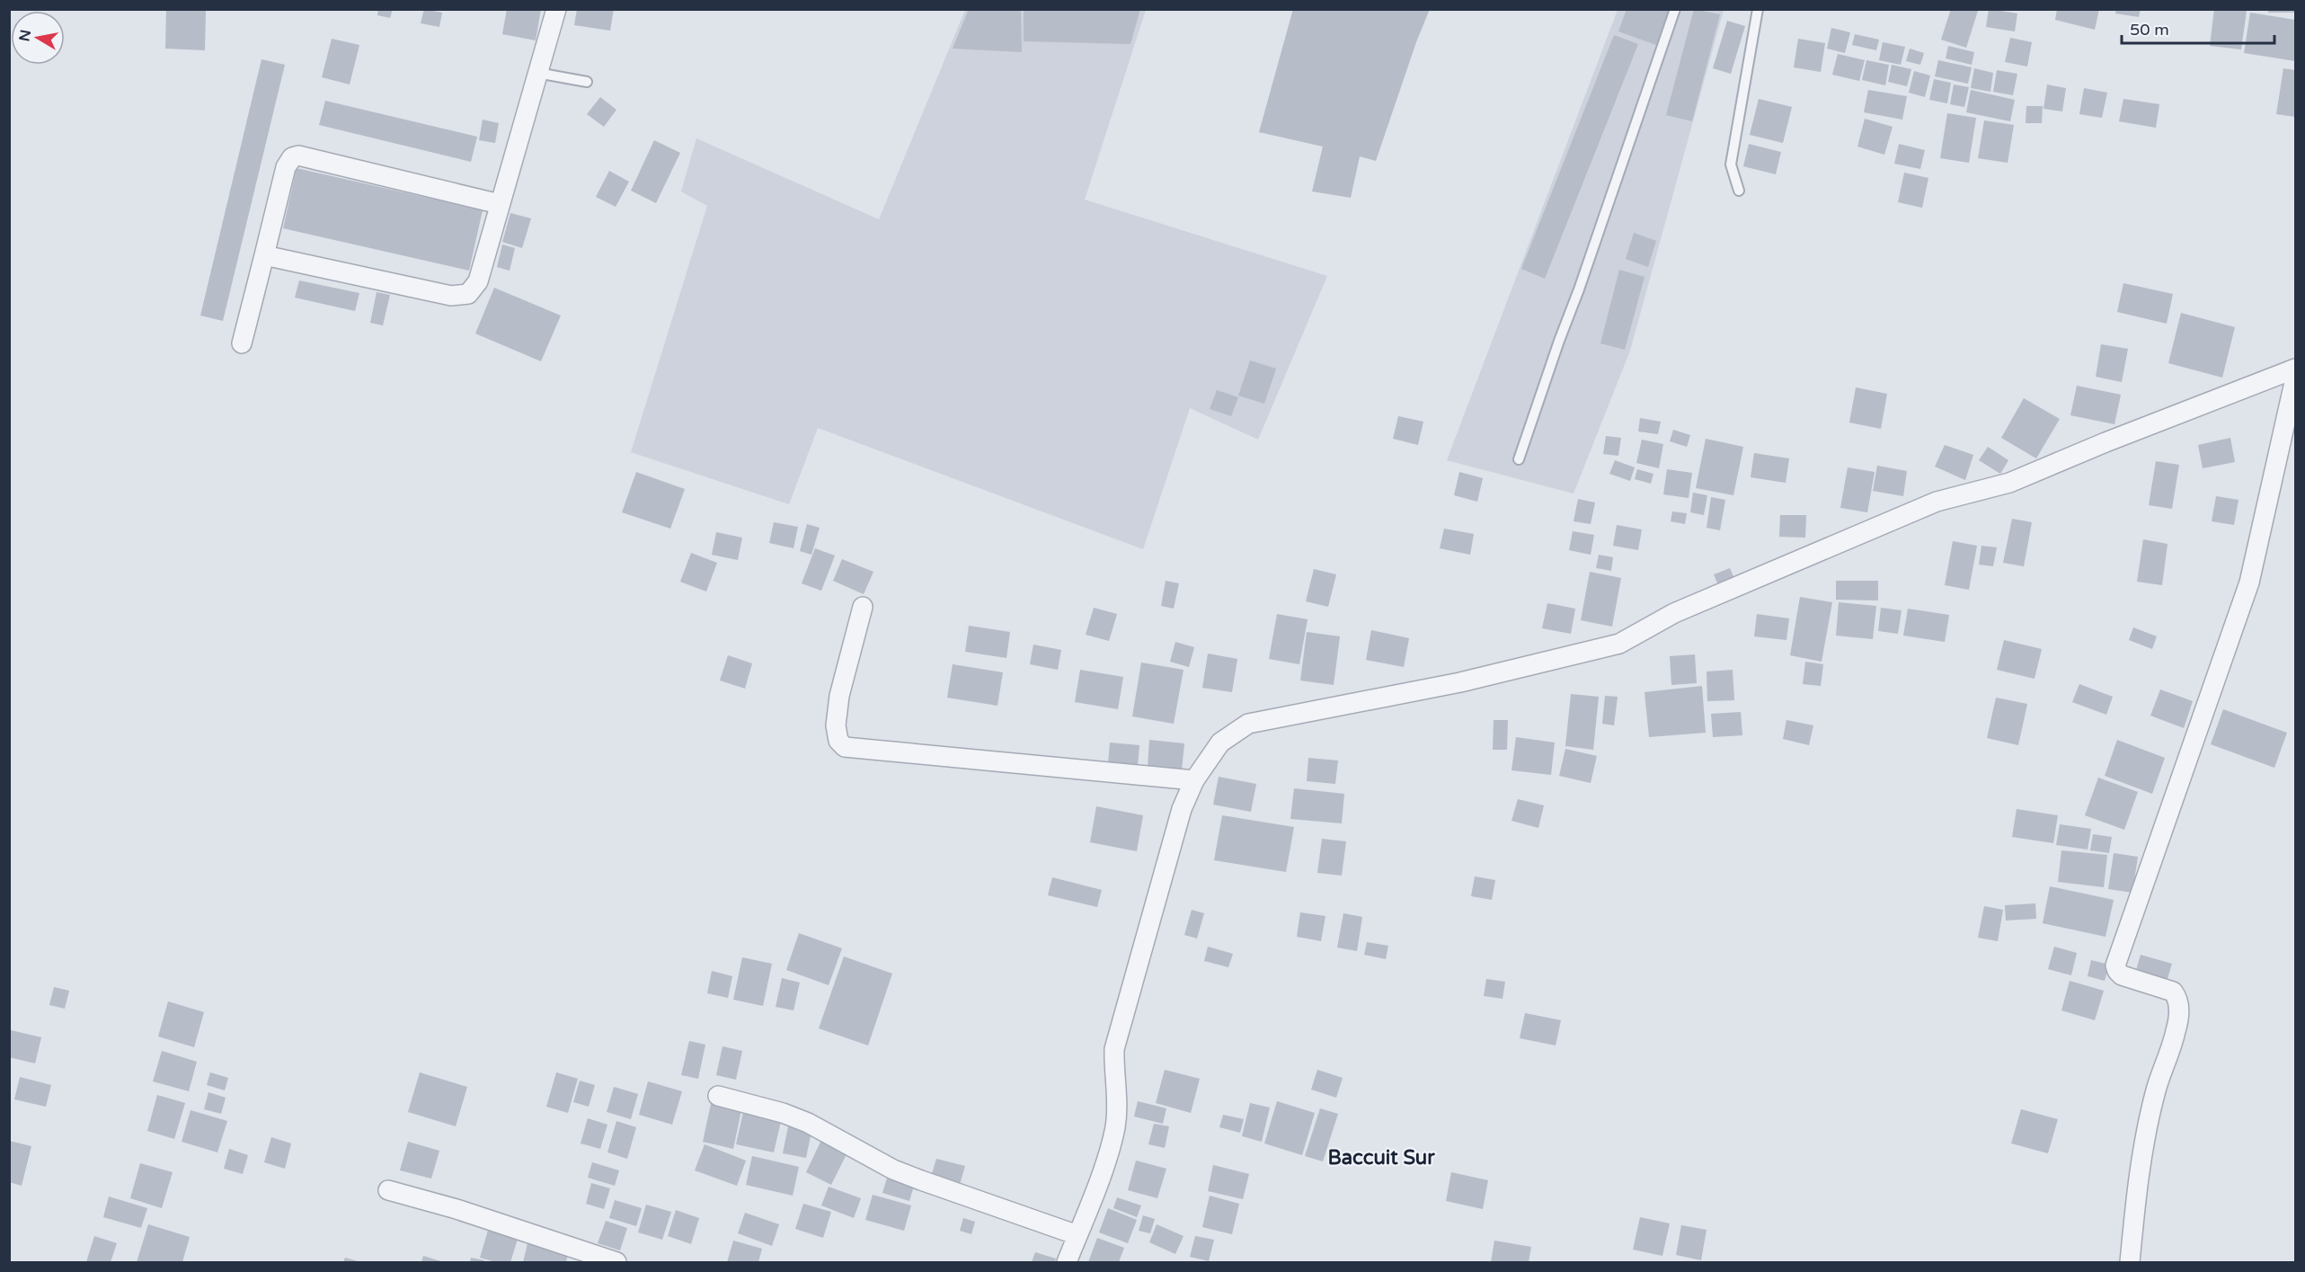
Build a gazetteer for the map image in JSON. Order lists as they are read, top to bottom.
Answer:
{
  "districts": ["Baccuit Sur"],
  "scale_bar": "50 m",
  "north": "left"
}
